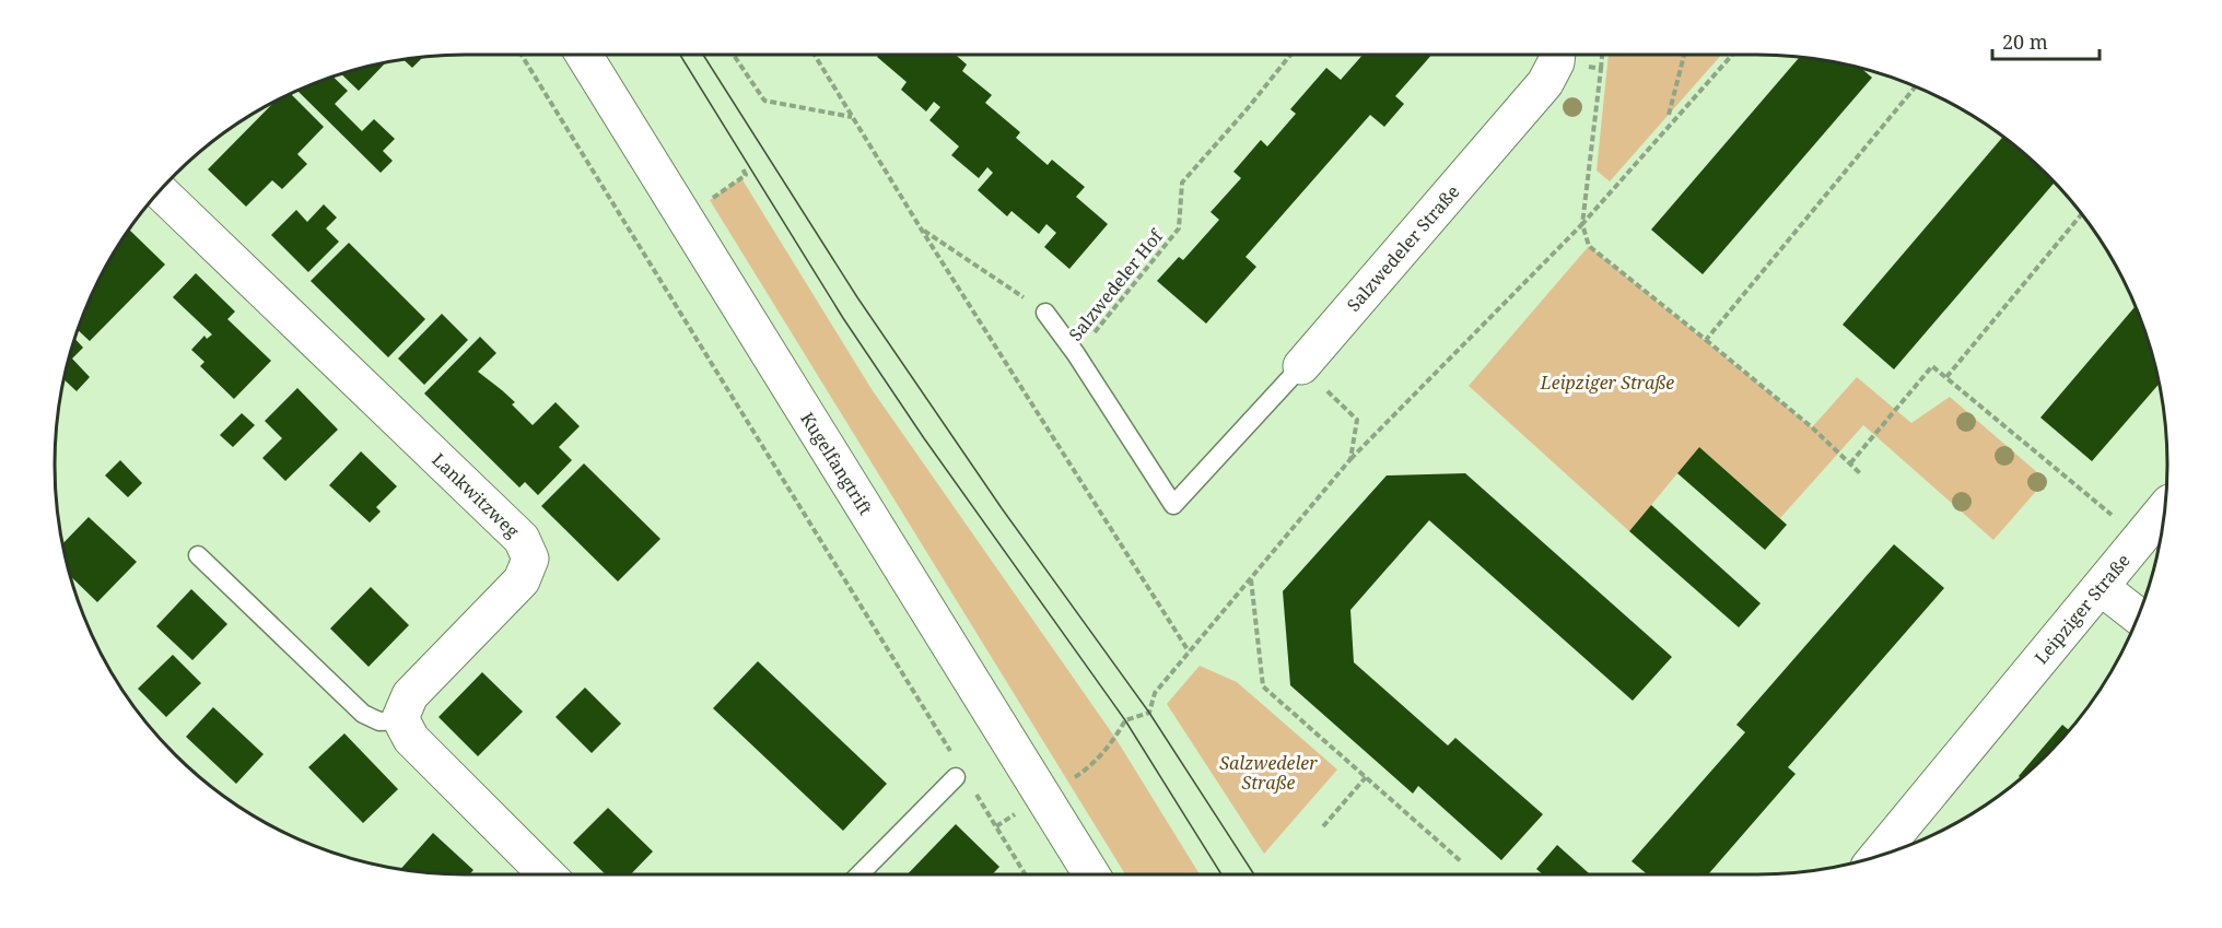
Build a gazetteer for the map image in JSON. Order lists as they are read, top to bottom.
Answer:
{
  "streets": {
    "street": [
      "Salzwedeler Straße",
      "Kugelfangtrift",
      "Lankwitzweg",
      "Leipziger Straße"
    ],
    "path": ["Salzwedeler Hof"]
  },
  "crossings": [
    ["Salzwedeler Straße", "Salzwedeler Hof"]
  ],
  "parks": ["Leipziger Straße", "Salzwedeler Straße"],
  "scale_bar": "20 m"
}
